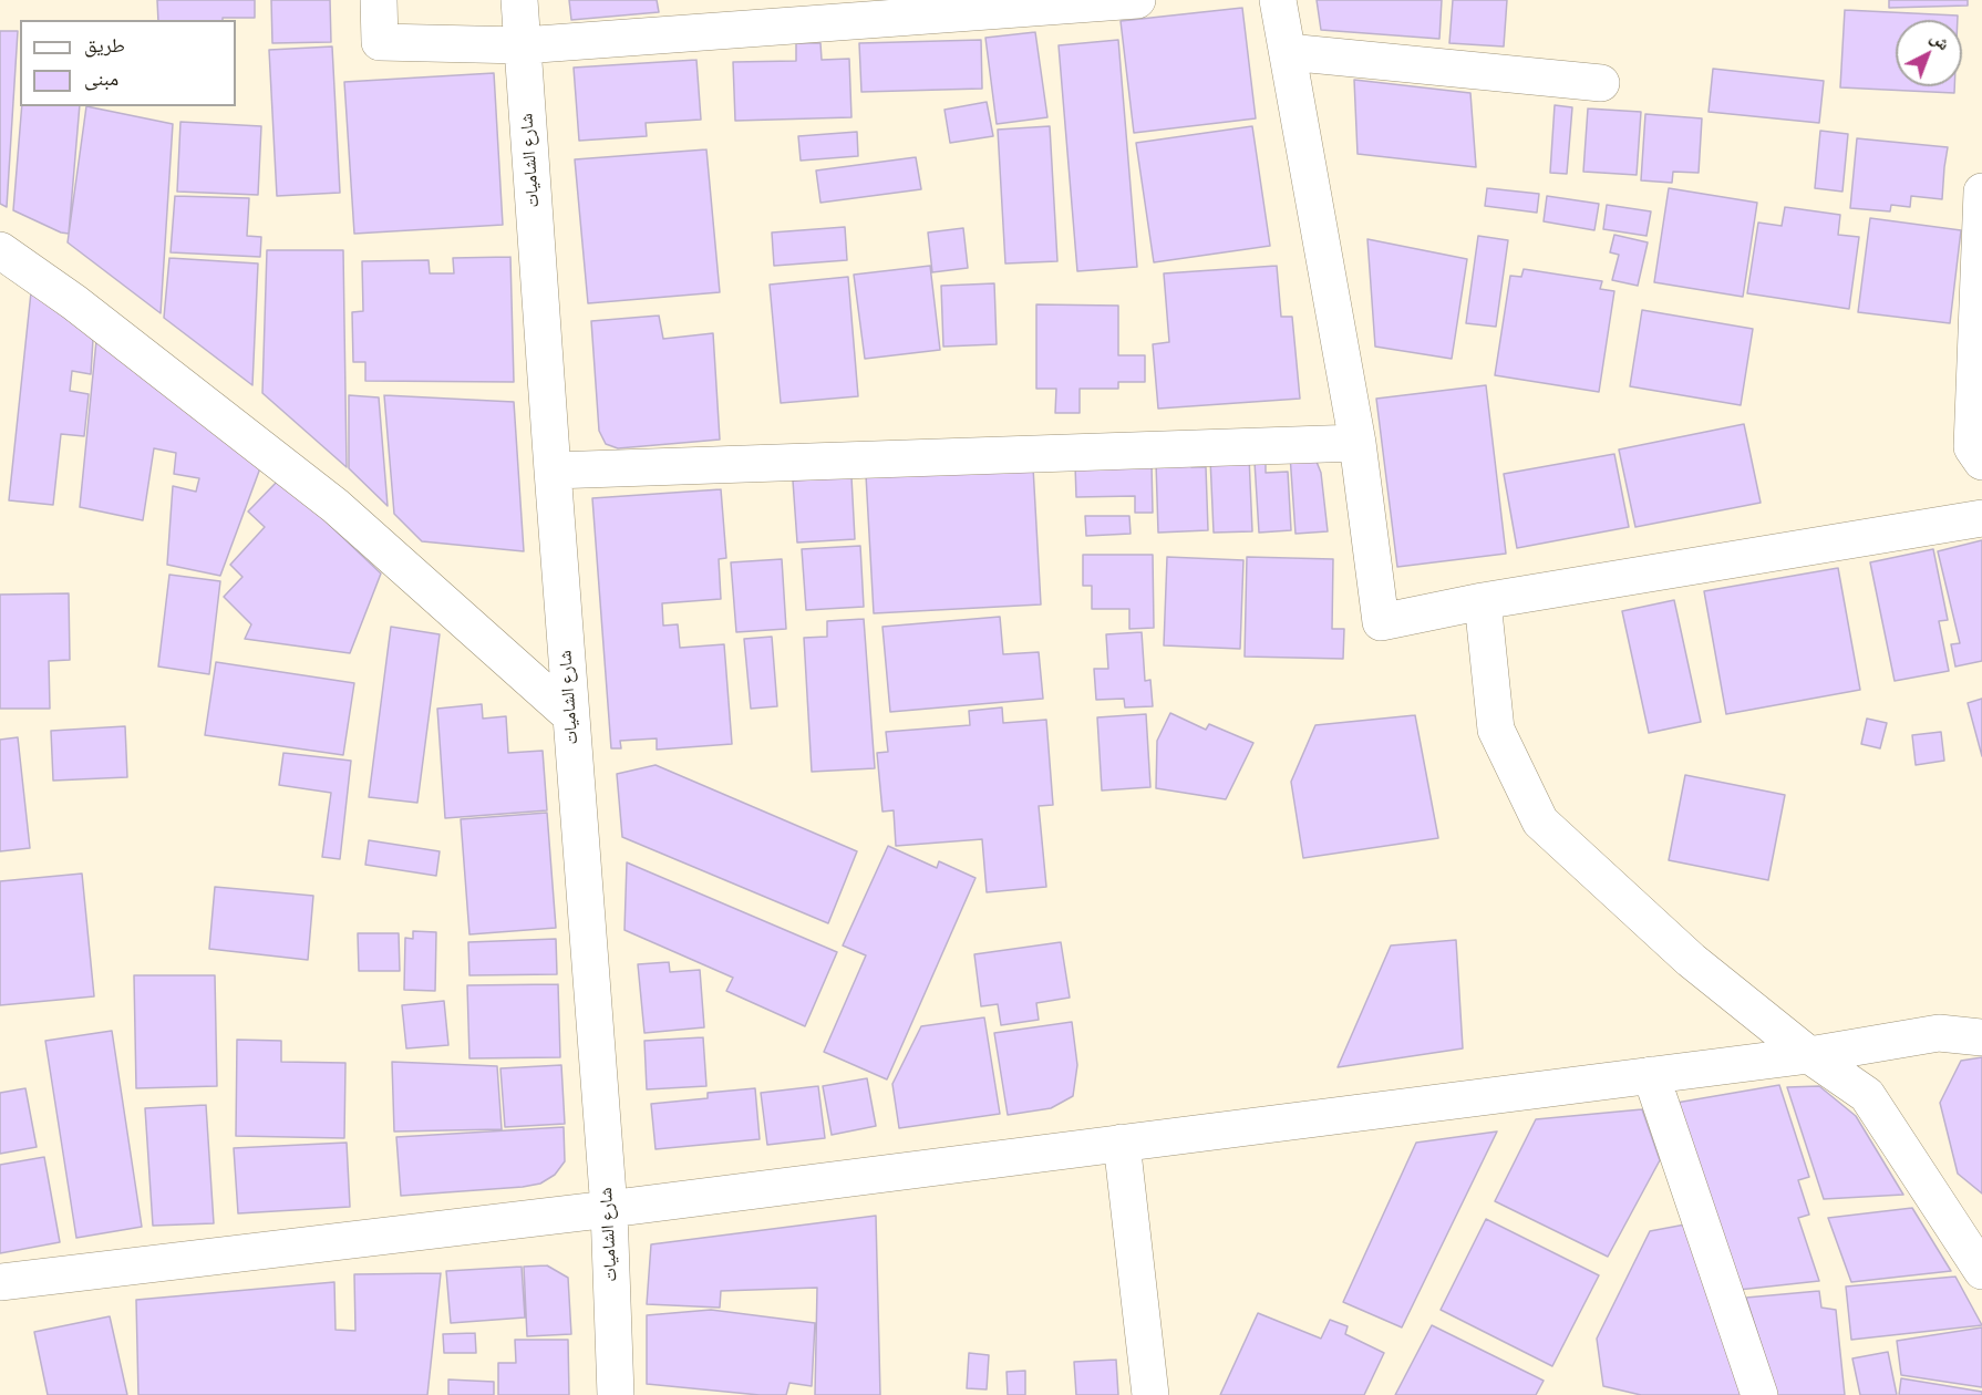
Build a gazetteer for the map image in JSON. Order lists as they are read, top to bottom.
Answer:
{
  "streets": {
    "street": ["شارع الشاميات"]
  },
  "legend": ["طريق", "مبنى"],
  "north": "top right"
}
